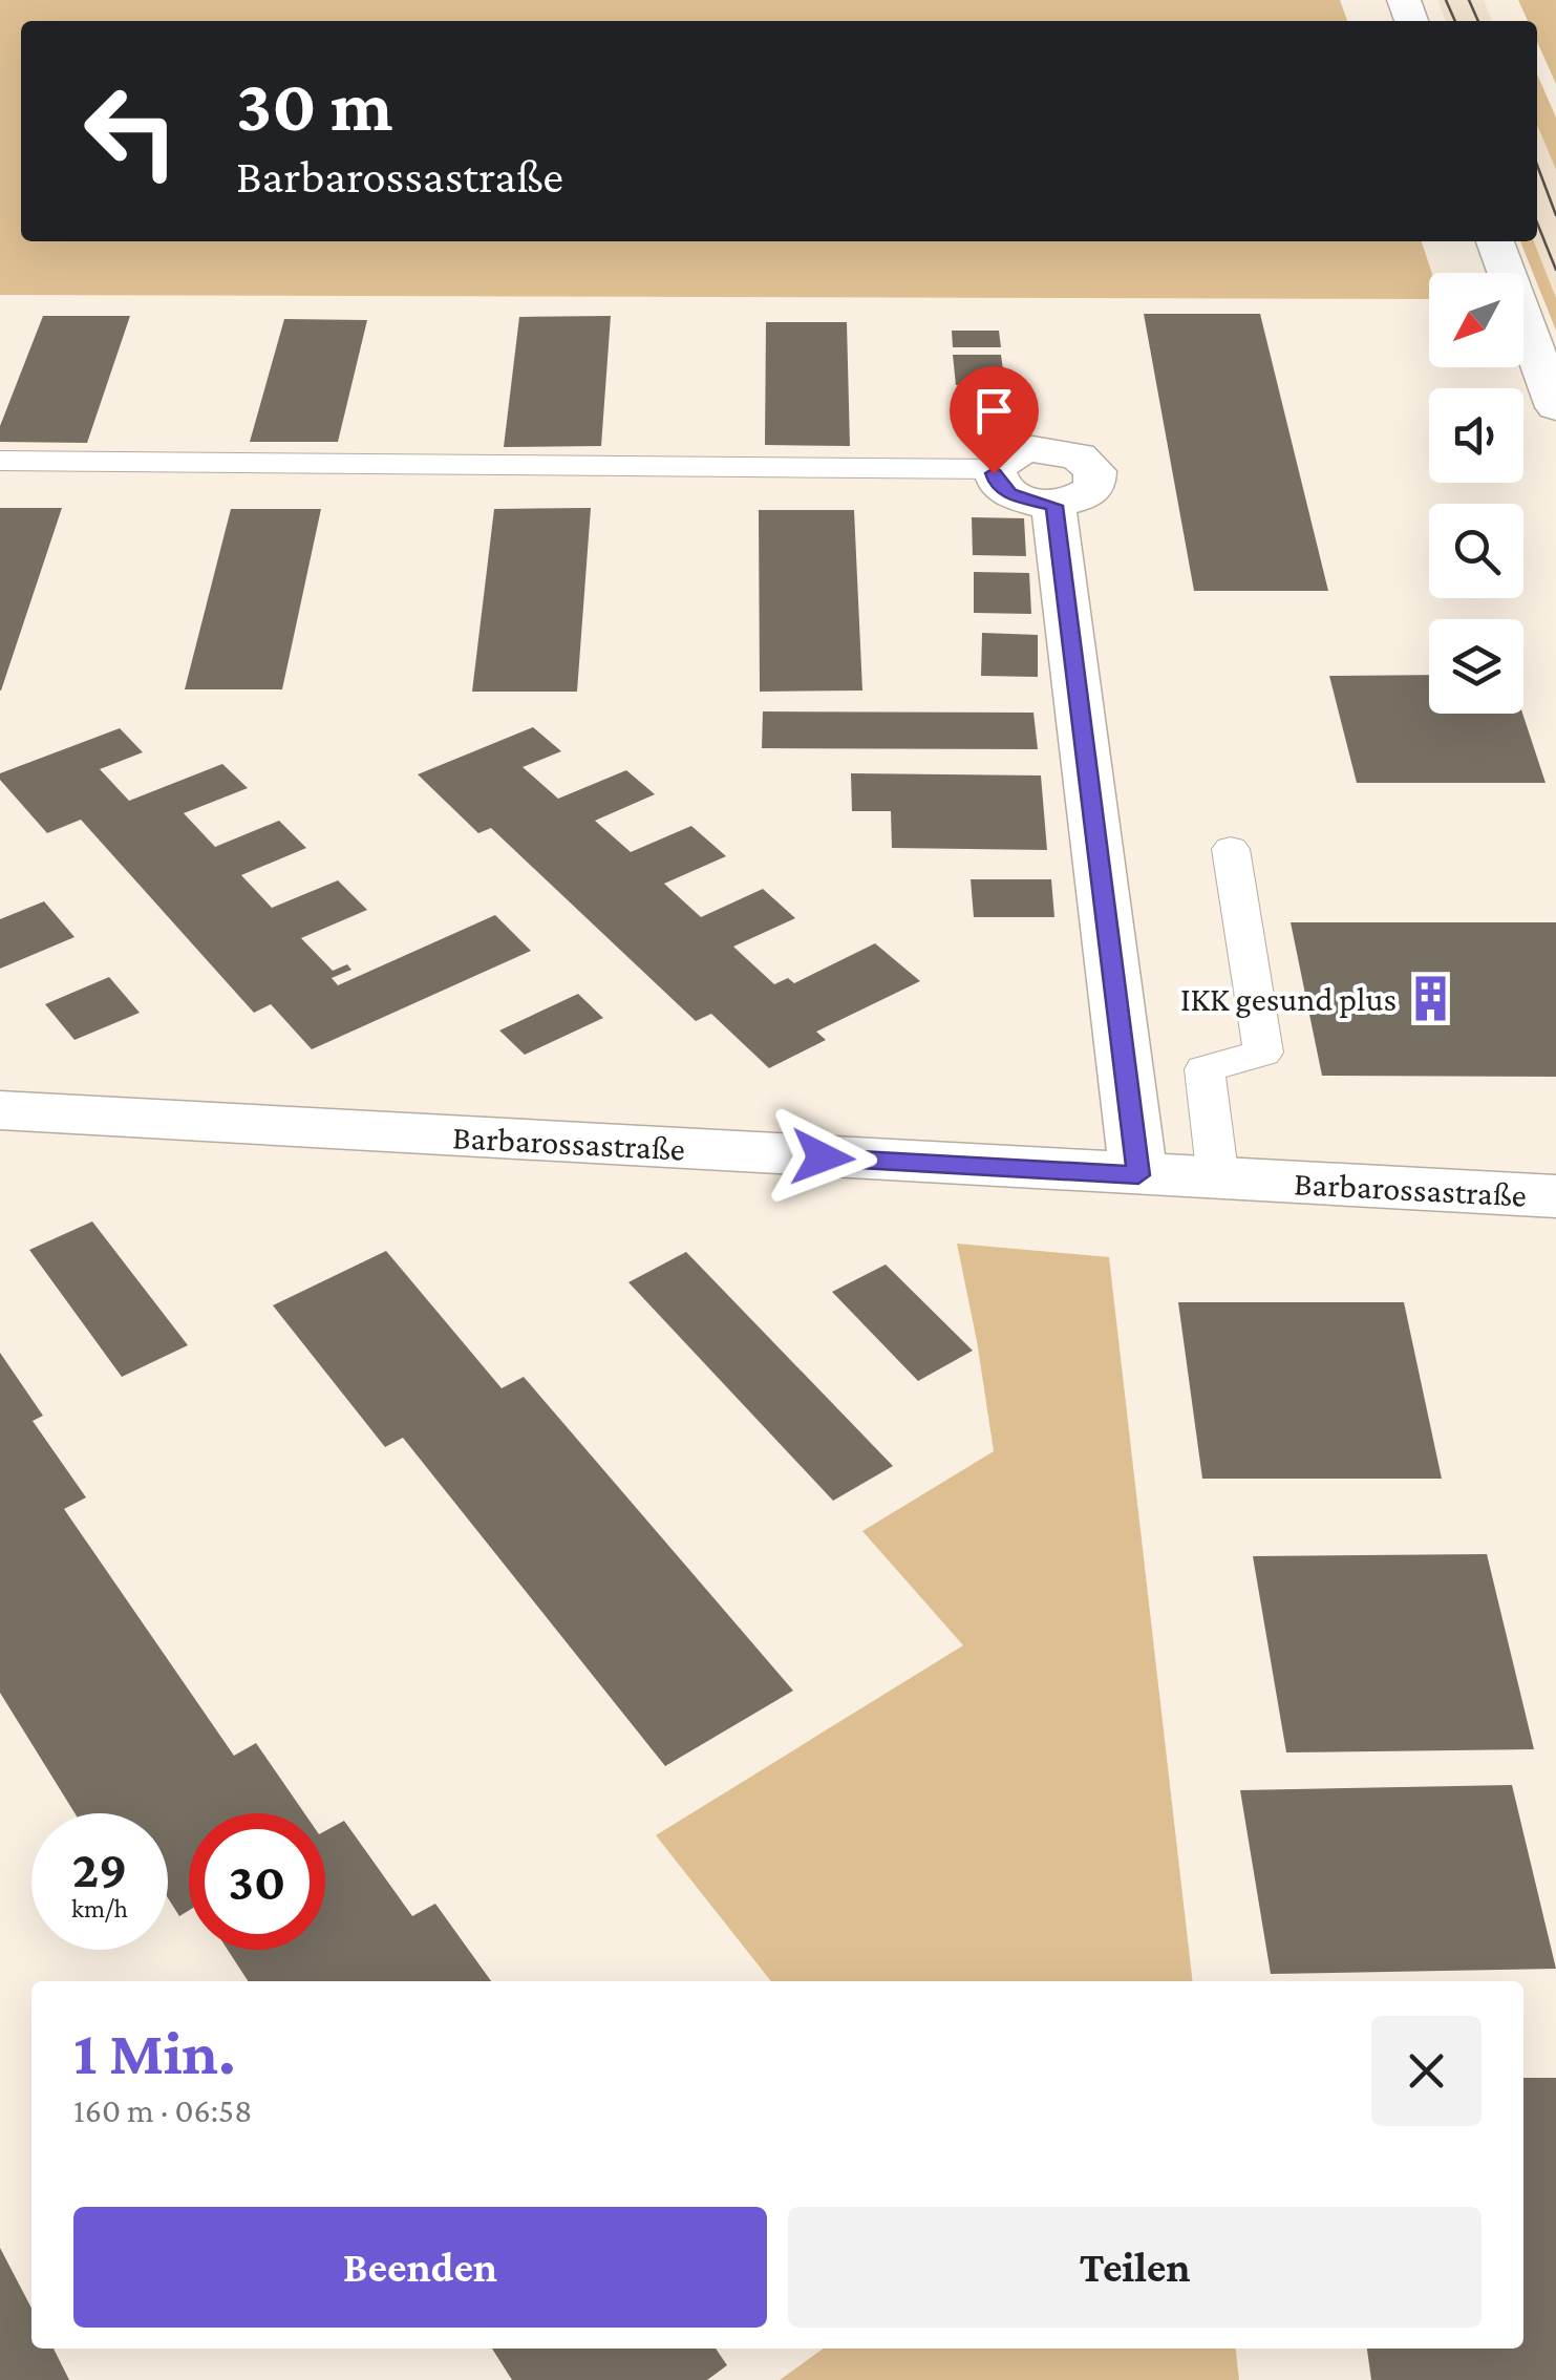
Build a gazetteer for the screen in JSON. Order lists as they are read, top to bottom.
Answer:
{
  "streets": {
    "street": ["Barbarossastraße"]
  },
  "places": {
    "building": ["IKK gesund plus"]
  },
  "north": "bottom left",
  "page": {
    "turn": ["30 m", "Barbarossastraße"],
    "speed": "29 km/h",
    "limit": "30",
    "heading": ["1 Min.", "160 m · 06:58"],
    "buttons": ["Beenden", "Teilen"]
  }
}
